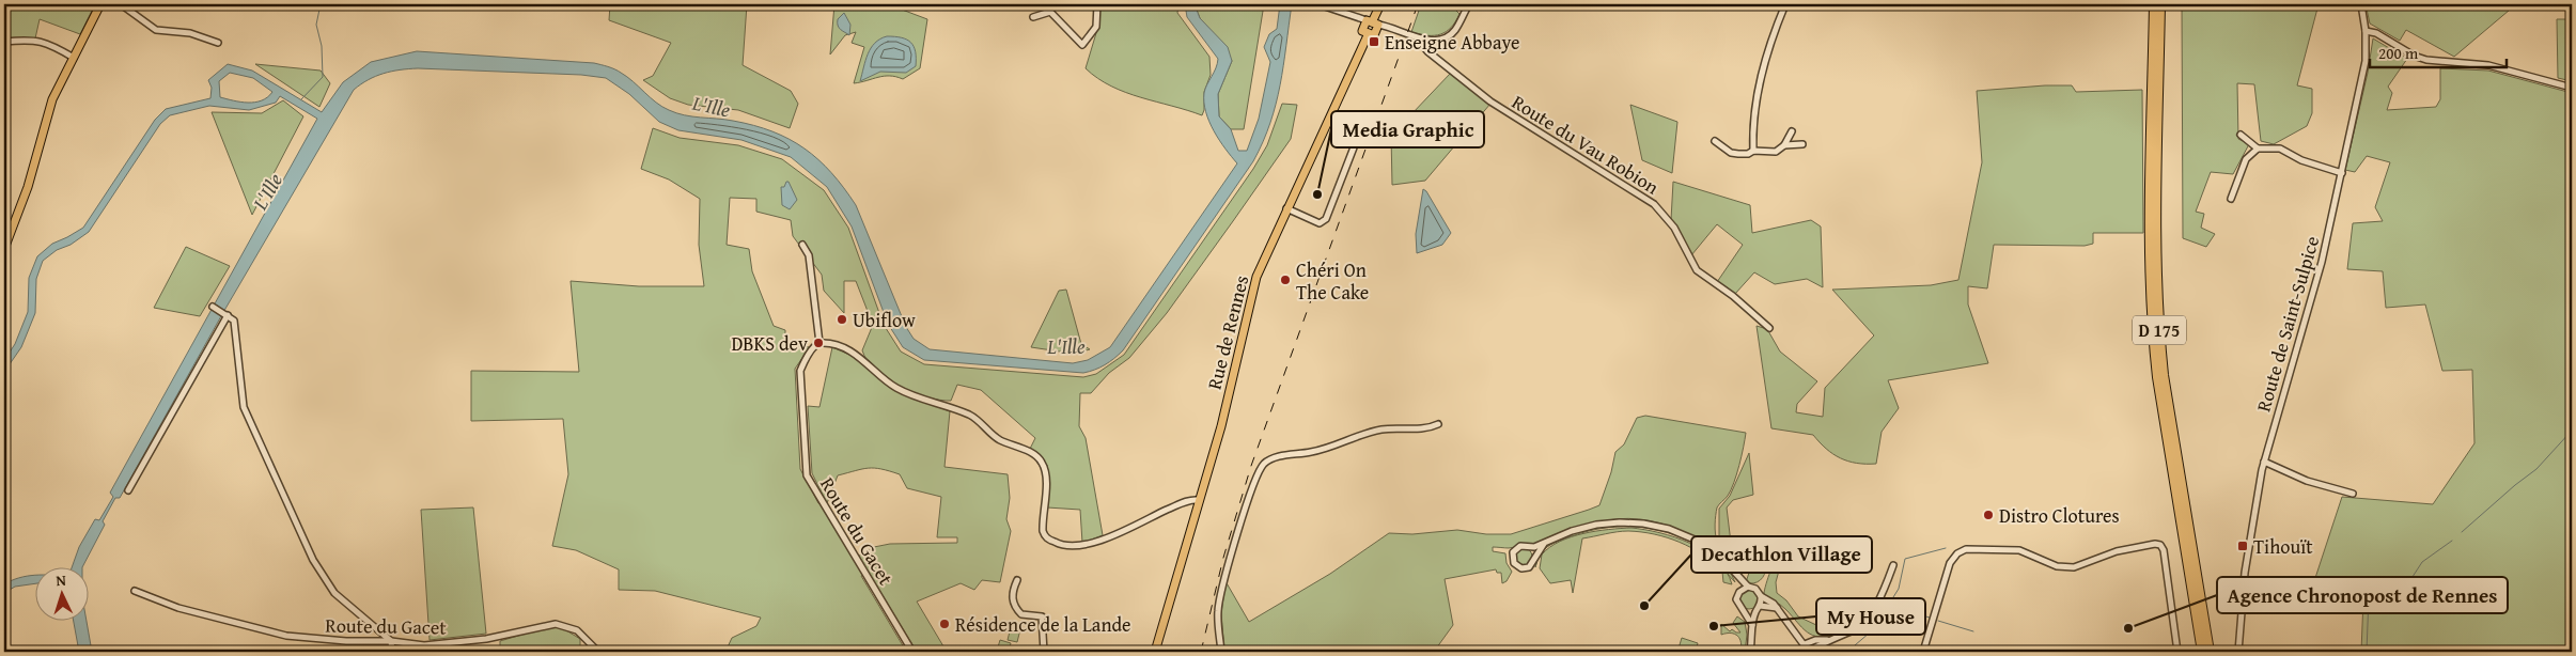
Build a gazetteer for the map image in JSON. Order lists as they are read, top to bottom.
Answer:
{
  "streets": {
    "highway": ["D 175"],
    "main road": ["Rue de Rennes"],
    "street": ["Route du Vau Robion", "Route de Saint-Sulpice", "Route du Gacet"]
  },
  "water": ["L'Ille"],
  "places": {
    "transit": ["Enseigne Abbaye", "Tihouït"],
    "other": [
      "Media Graphic",
      "Chéri On The Cake",
      "Ubiflow",
      "DBKS dev",
      "Distro Clotures",
      "Decathlon Village",
      "Résidence de la Lande",
      "My House",
      "Agence Chronopost de Rennes"
    ]
  },
  "scale_bar": "200 m",
  "north": "top"
}
